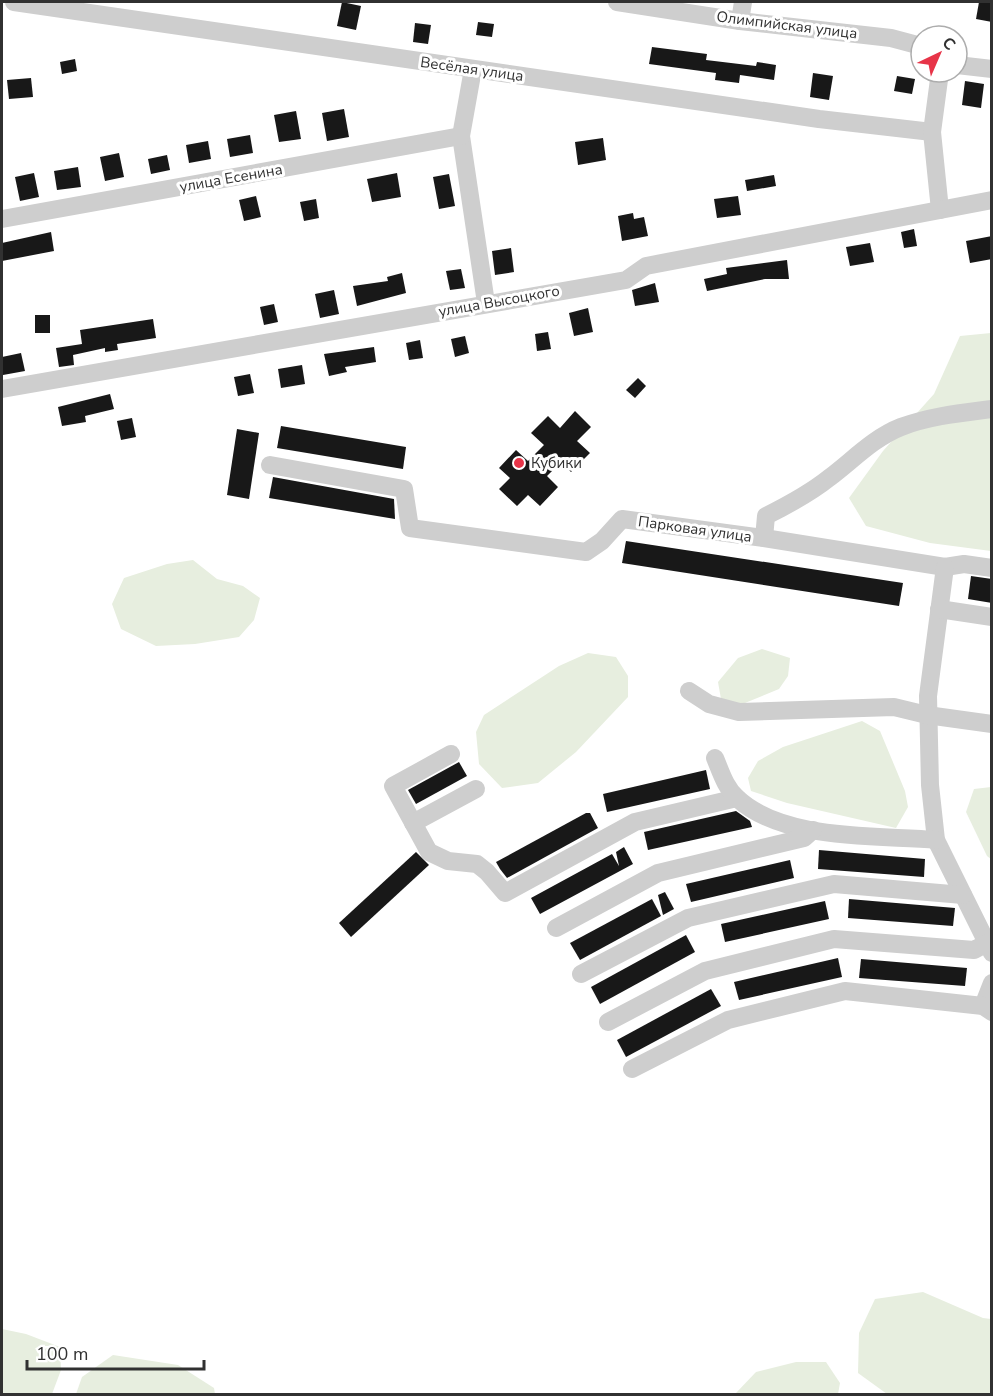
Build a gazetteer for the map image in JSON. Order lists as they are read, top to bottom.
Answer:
{
  "streets": {
    "street": [
      "Олимпийская улица",
      "Весёлая улица",
      "улица Есенина",
      "улица Высоцкого",
      "Парковая улица"
    ]
  },
  "places": ["Кубики"],
  "scale_bar": "100 m",
  "north": "top right"
}
